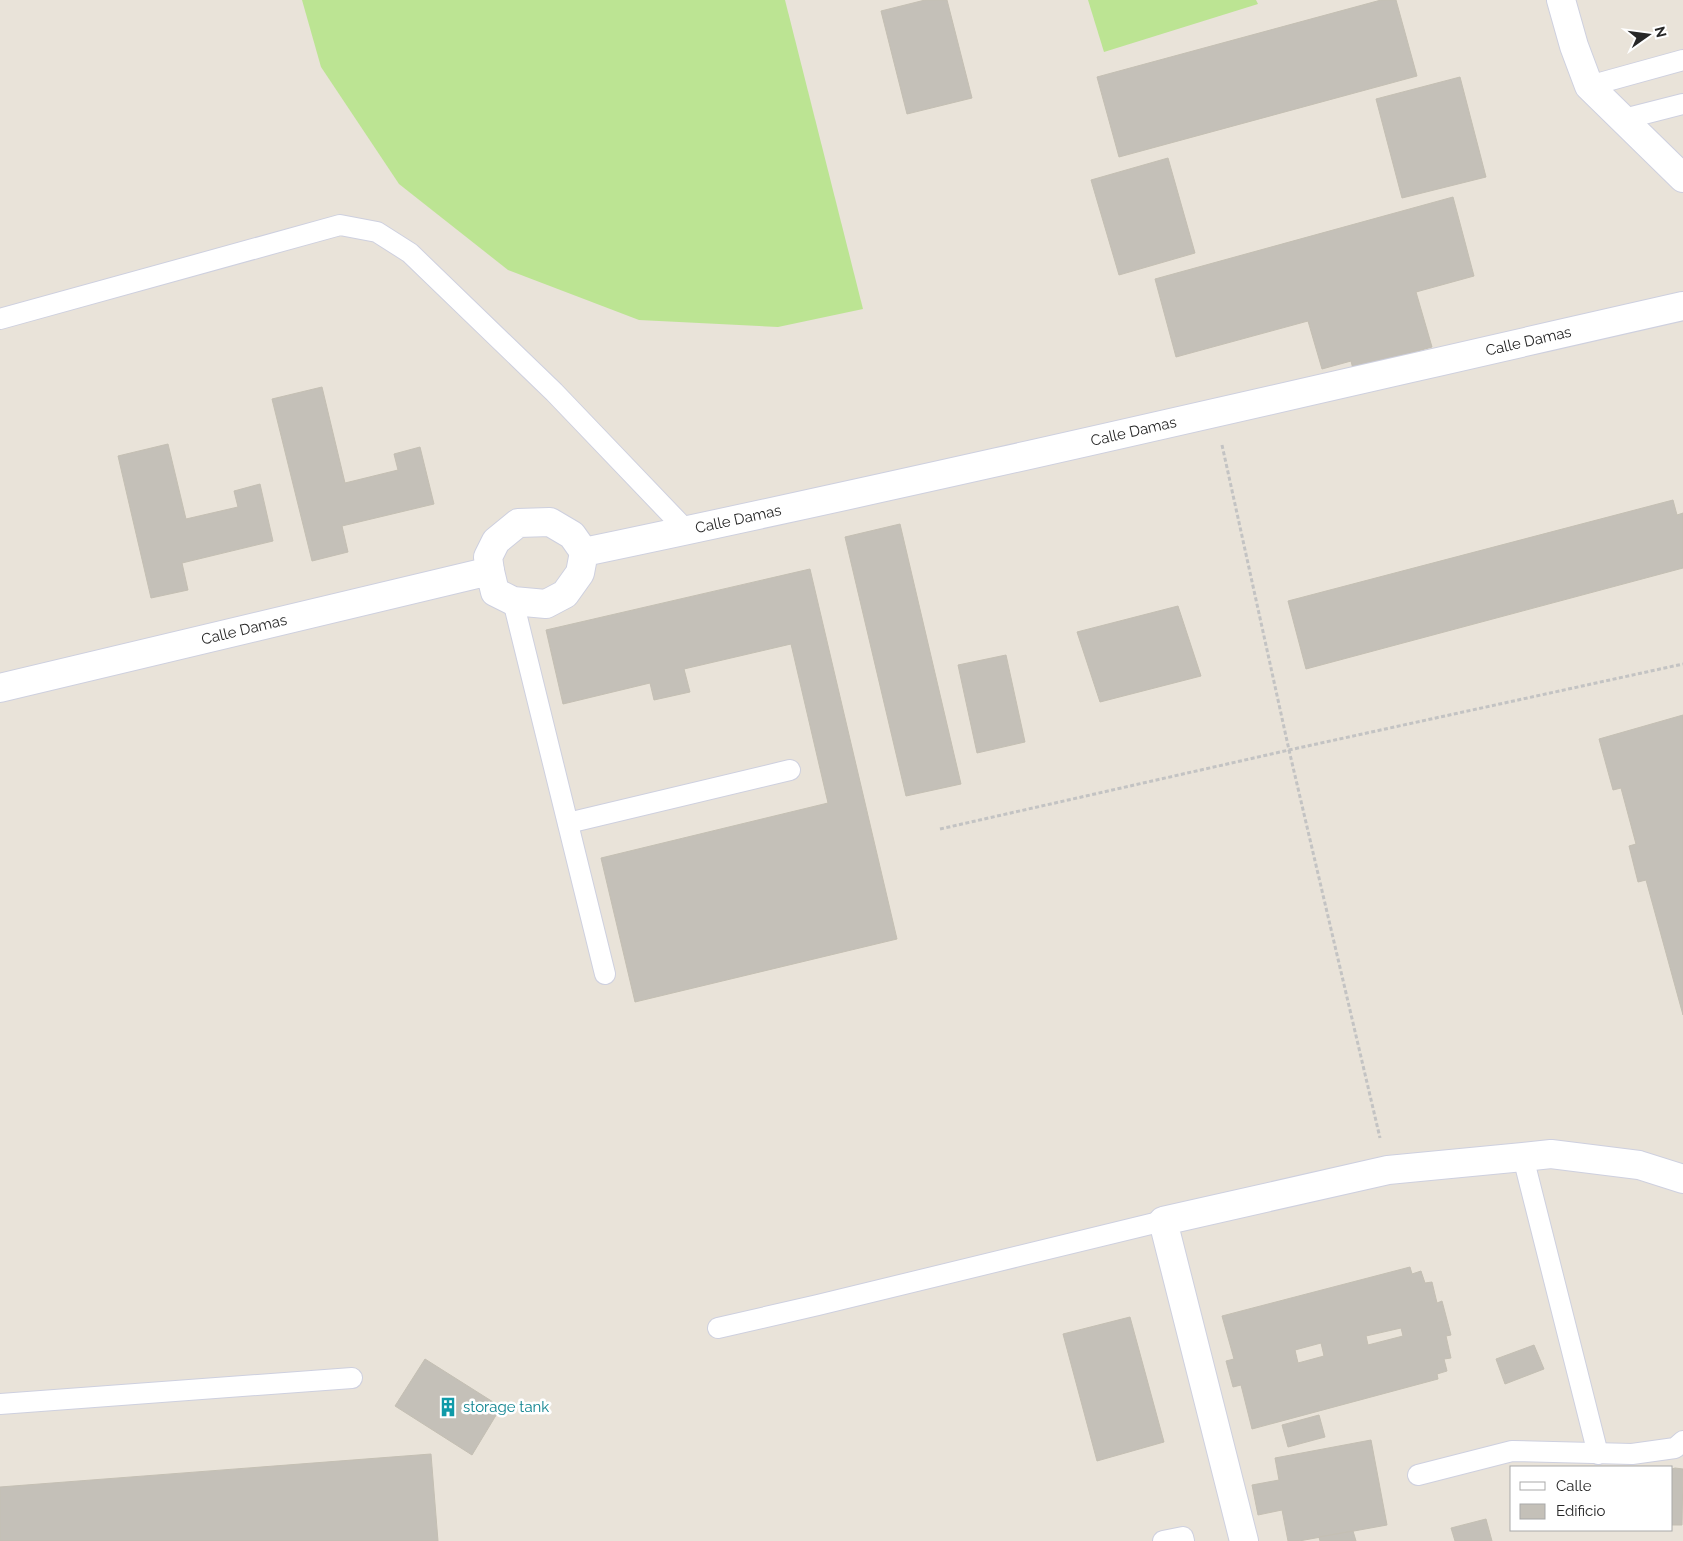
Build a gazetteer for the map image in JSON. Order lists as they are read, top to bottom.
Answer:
{
  "streets": {
    "street": ["Calle Damas"]
  },
  "places": {
    "building": ["storage tank"]
  },
  "legend": ["Calle", "Edificio"],
  "north": "right"
}
